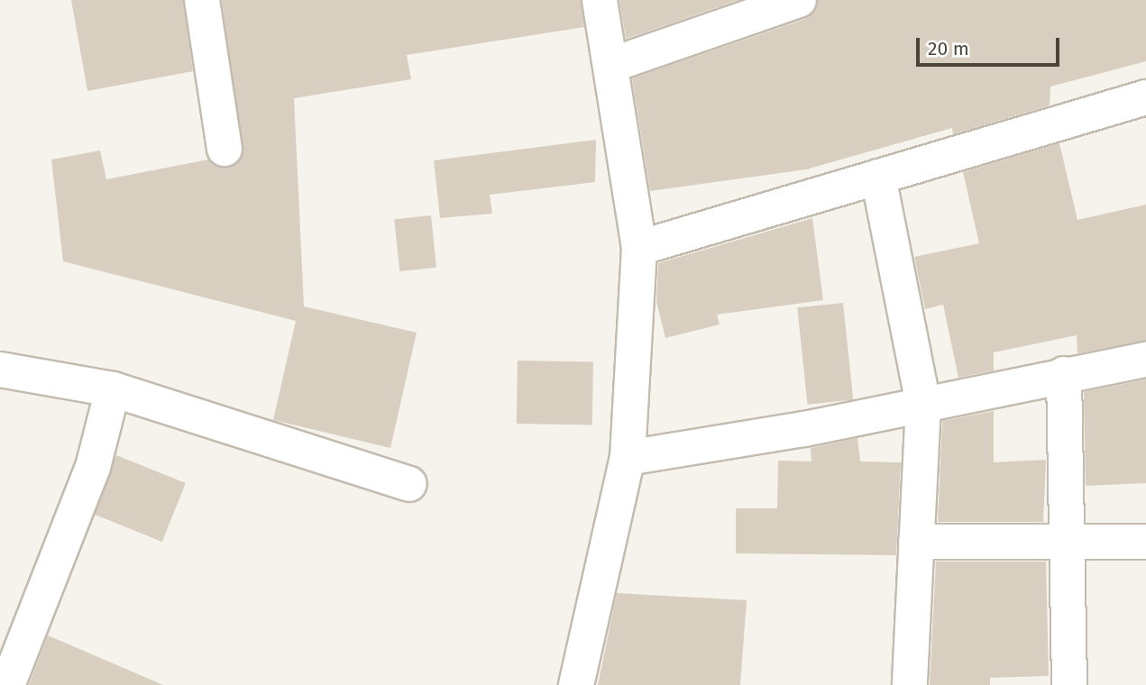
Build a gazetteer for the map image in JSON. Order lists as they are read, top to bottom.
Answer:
{
  "scale_bar": "20 m"
}
